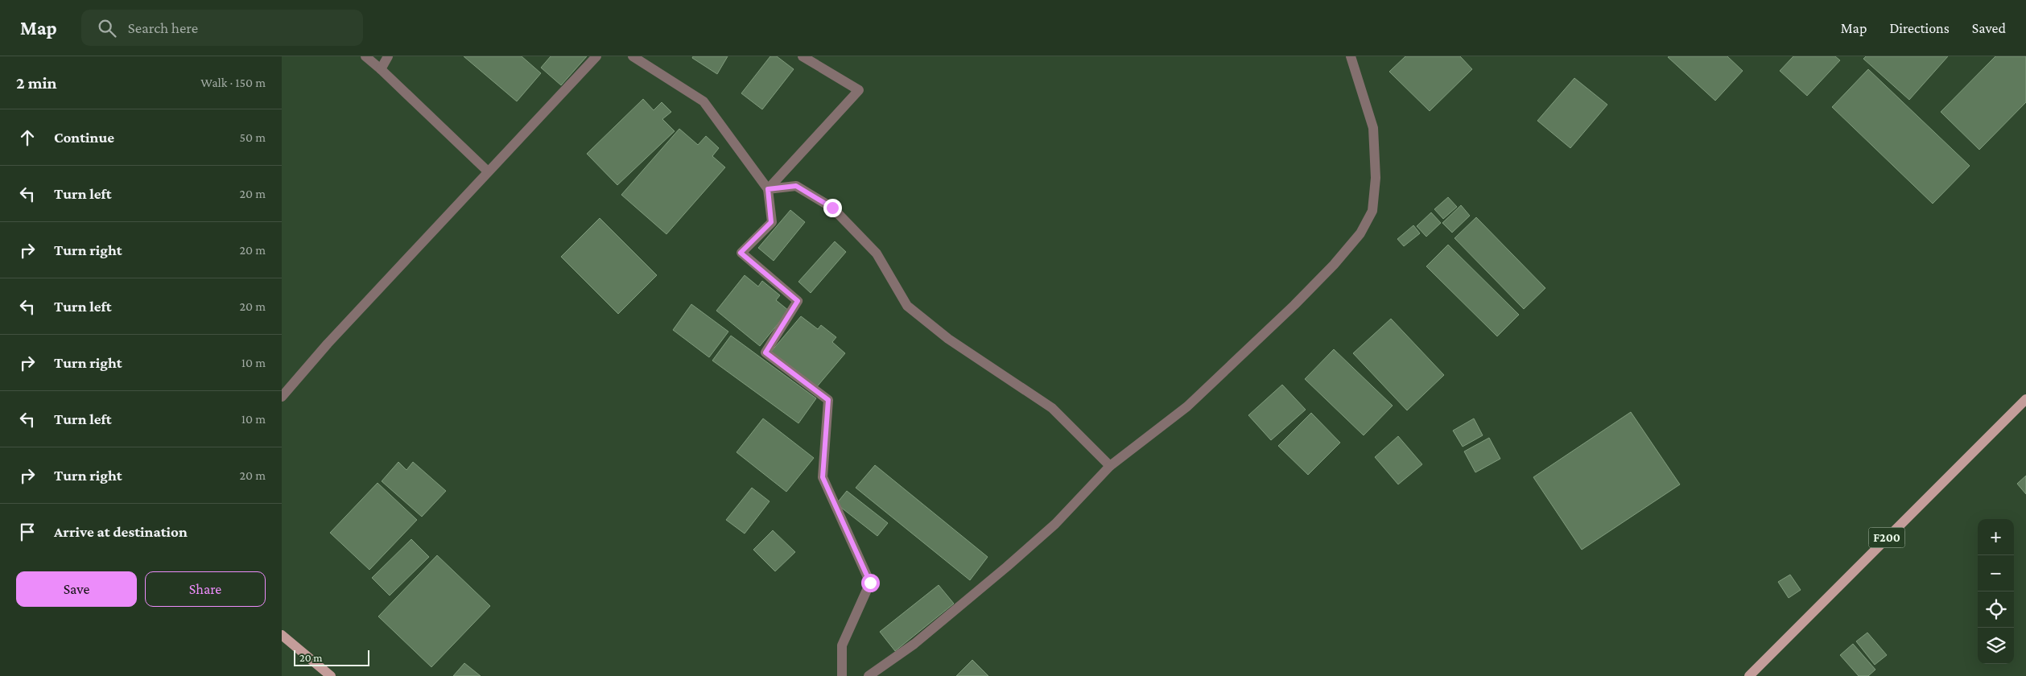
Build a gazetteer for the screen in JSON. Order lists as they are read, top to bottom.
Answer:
{
  "streets": {
    "main road": ["F200"]
  },
  "scale_bar": "20 m",
  "page": {
    "header": "Map",
    "search": "Search here",
    "nav": ["Map", "Directions", "Saved"],
    "heading": ["2 min", "Walk · 150 m"],
    "list": [
      ["Continue", "50 m"],
      ["Turn left", "20 m"],
      ["Turn right", "20 m"],
      ["Turn left", "20 m"],
      ["Turn right", "10 m"],
      ["Turn left", "10 m"],
      ["Turn right", "20 m"],
      "Arrive at destination"
    ],
    "map_buttons": ["+", "−"],
    "buttons": ["Save", "Share"],
    "scale": "20 m"
  }
}
